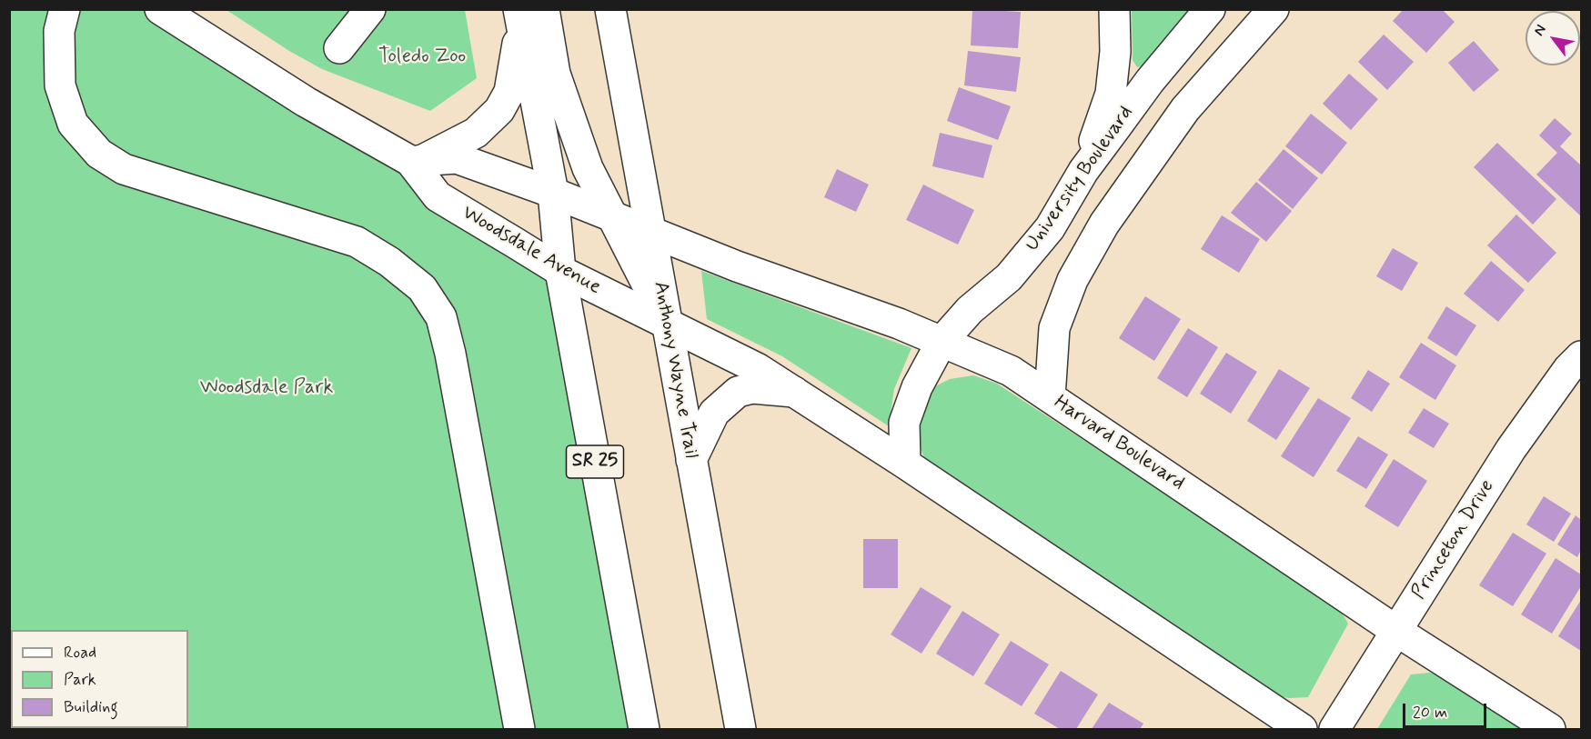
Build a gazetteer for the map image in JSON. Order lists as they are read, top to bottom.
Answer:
{
  "streets": {
    "main road": [
      "University Boulevard",
      "Woodsdale Avenue",
      "Anthony Wayne Trail",
      "Harvard Boulevard",
      "SR 25",
      "Princeton Drive"
    ]
  },
  "crossings": [
    ["University Boulevard", "Harvard Boulevard"],
    ["Woodsdale Avenue", "Anthony Wayne Trail"],
    ["Woodsdale Avenue", "SR 25"],
    ["Anthony Wayne Trail", "Harvard Boulevard"],
    ["Harvard Boulevard", "Princeton Drive"]
  ],
  "parks": ["Toledo Zoo", "Woodsdale Park"],
  "legend": ["Road", "Park", "Building"],
  "scale_bar": "20 m",
  "north": "top left"
}
